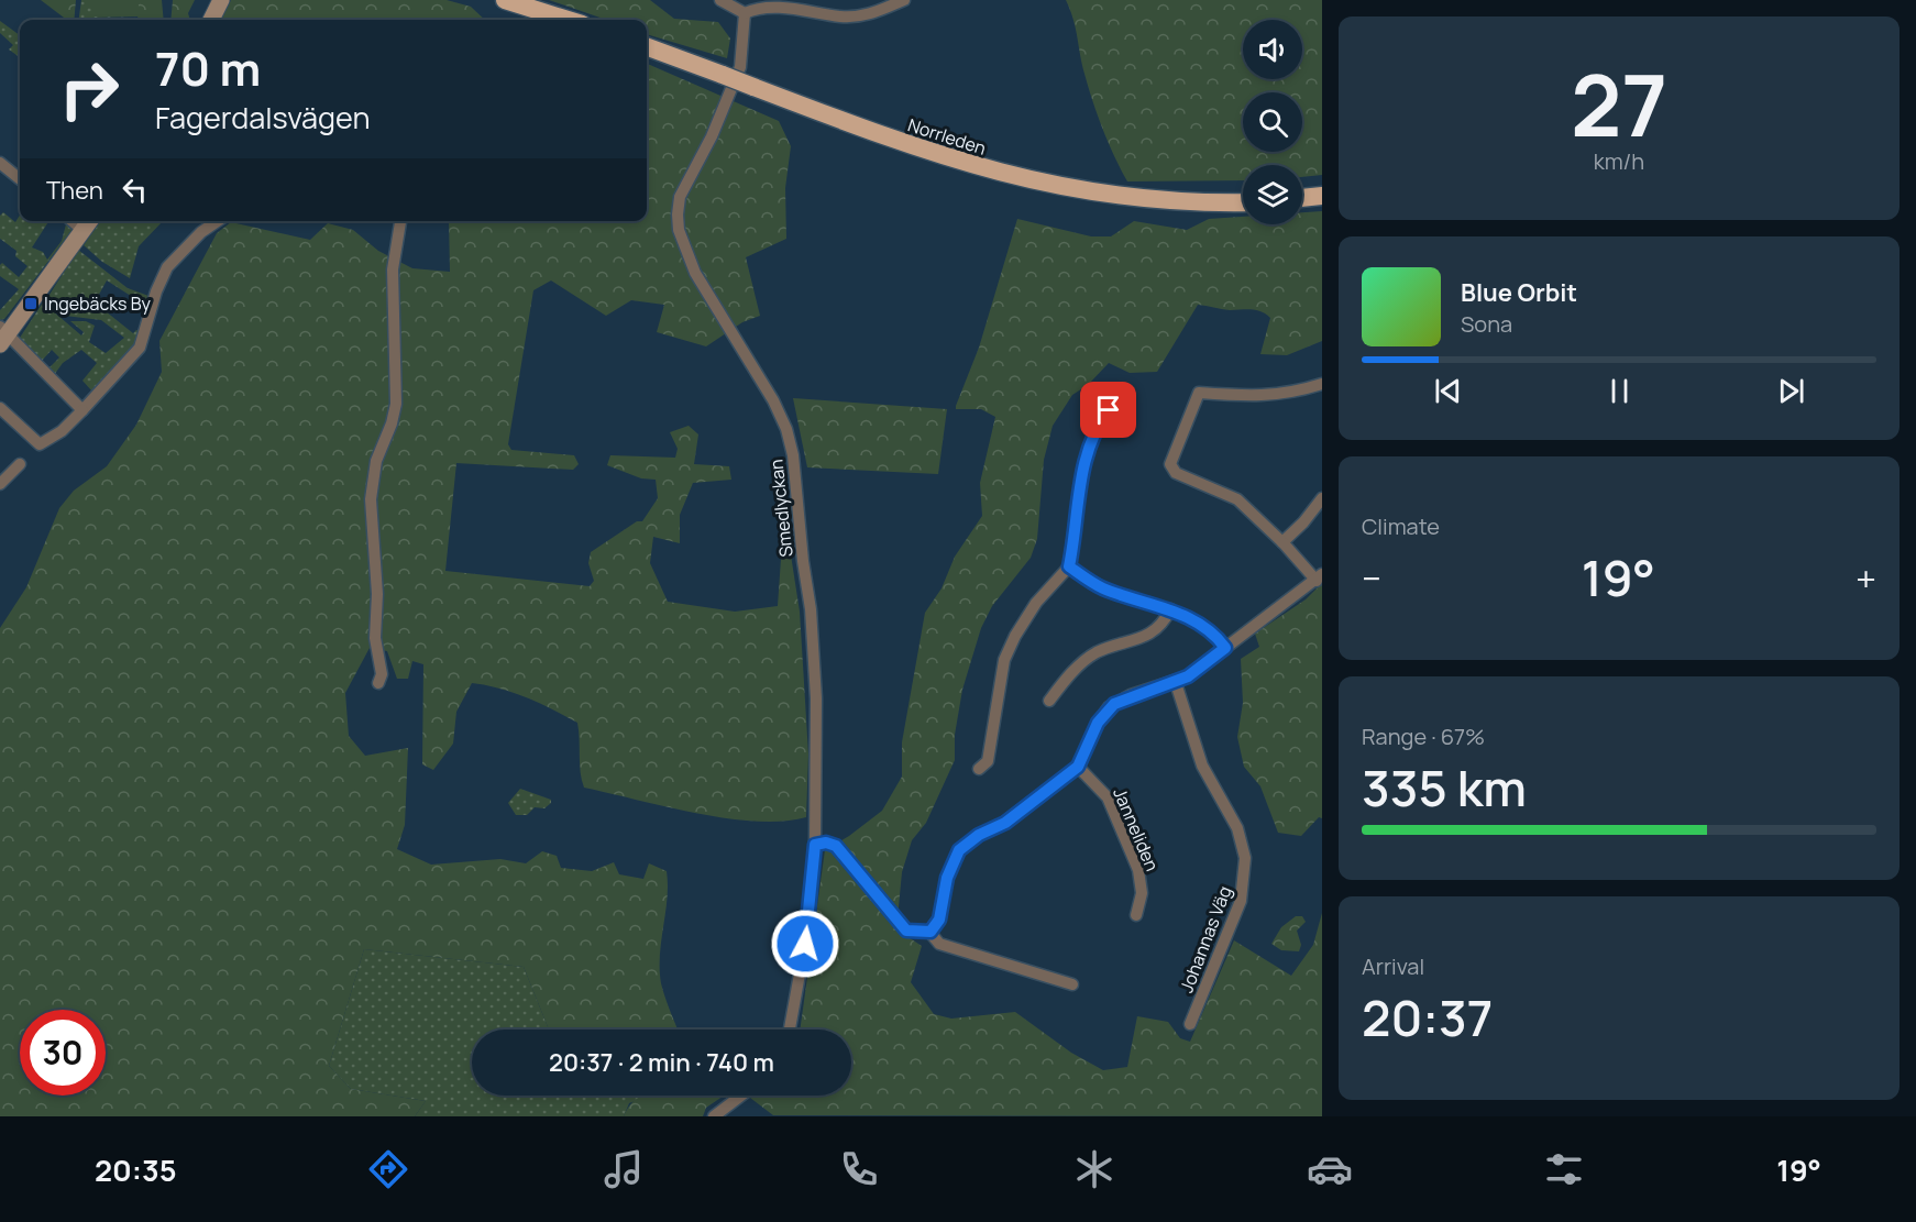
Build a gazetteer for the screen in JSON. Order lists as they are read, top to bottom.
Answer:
{
  "streets": {
    "highway": ["Norrleden"],
    "street": ["Smedlyckan", "Janneliden", "Johannas Väg"]
  },
  "places": {
    "transit": ["Ingebäcks By"]
  },
  "page": {
    "tile": [
      ["27", "km/h"],
      "Climate",
      ["Range · 67%", "335 km"],
      ["Arrival", "20:37"]
    ],
    "turn": ["70 m", "Fagerdalsvägen"],
    "then": "Then",
    "song": ["Blue Orbit", "Sona"],
    "heat": ["−", "19°", "+"],
    "limit": "30",
    "trip": "20:37 · 2 min · 740 m",
    "tabs": ["20:35", "19°"]
  }
}
